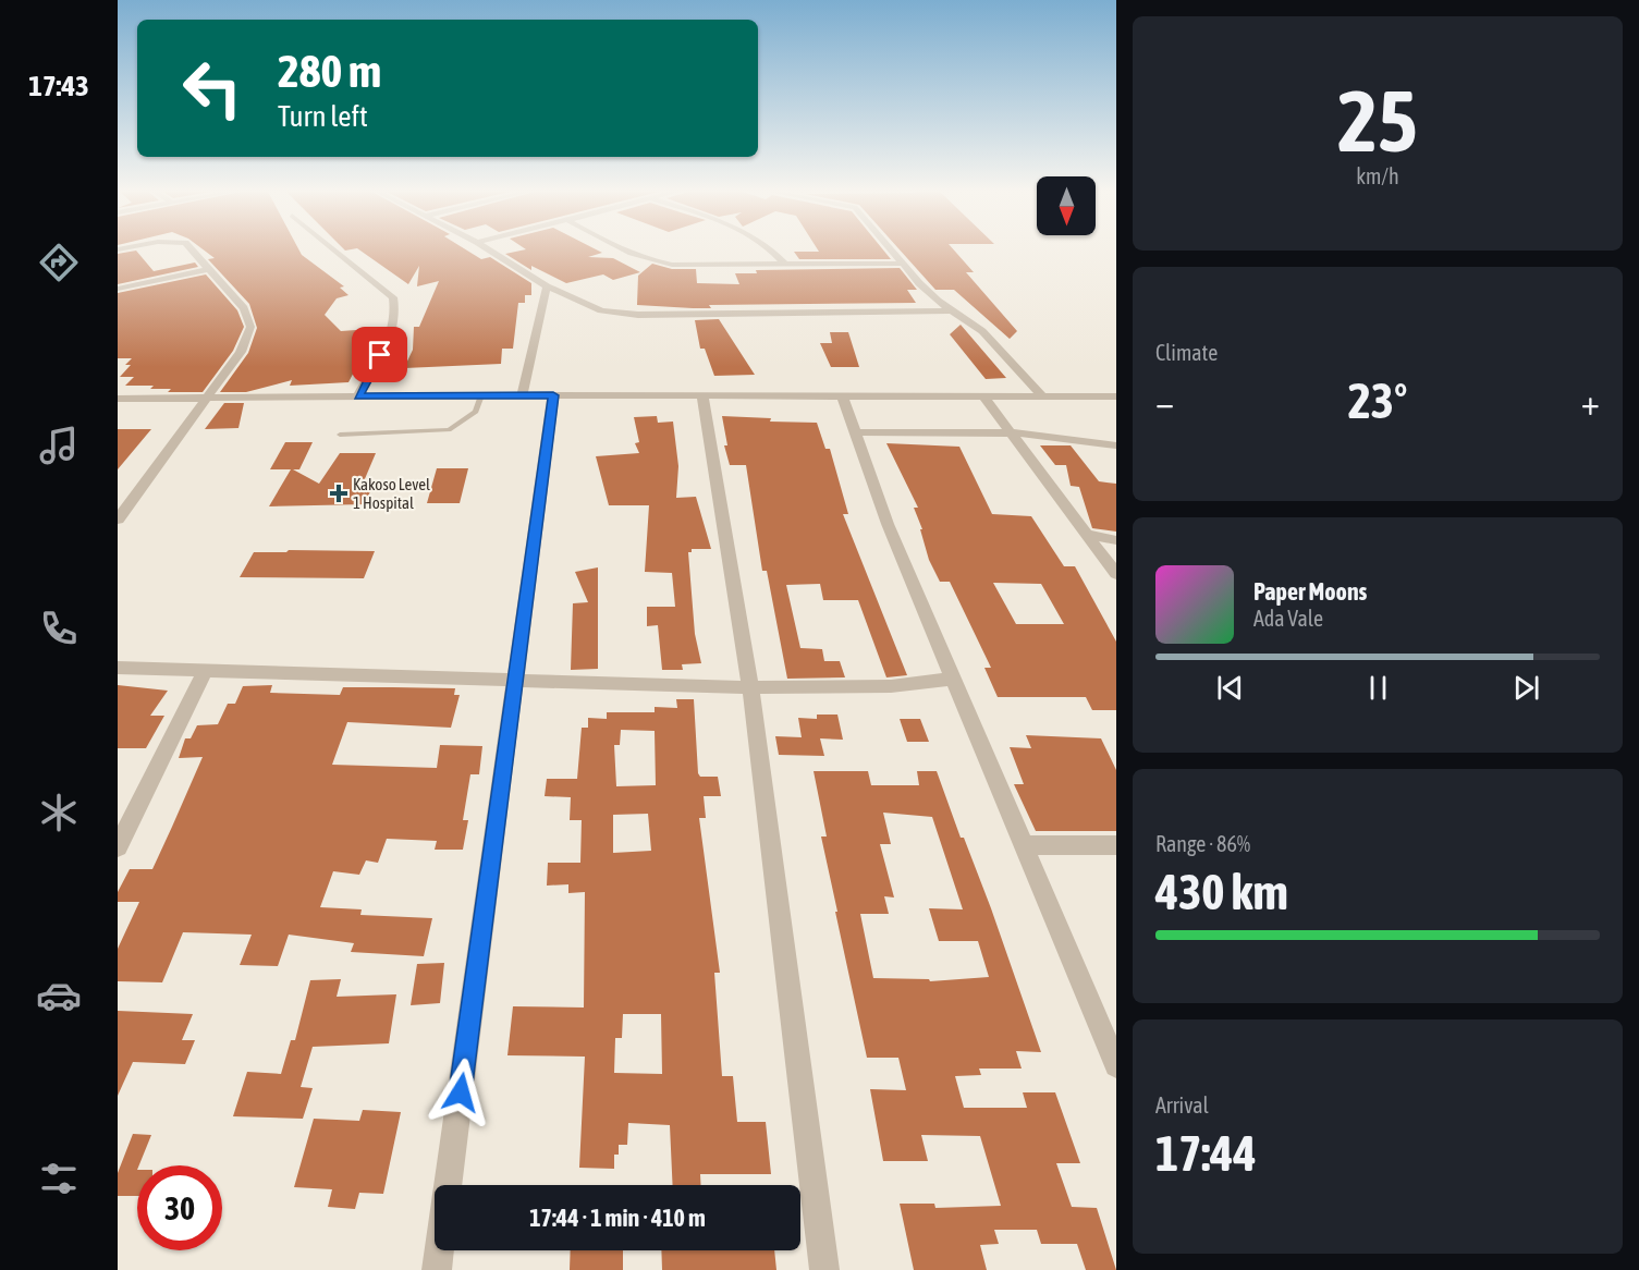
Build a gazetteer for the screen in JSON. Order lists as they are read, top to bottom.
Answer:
{
  "places": {
    "health": ["Kakoso Level 1 Hospital"]
  },
  "north": "bottom",
  "page": {
    "tabs": "17:43",
    "tile": [
      ["25", "km/h"],
      "Climate",
      ["Range · 86%", "430 km"],
      ["Arrival", "17:44"]
    ],
    "turn": ["280 m", "Turn left"],
    "heat": ["−", "23°", "+"],
    "song": ["Paper Moons", "Ada Vale"],
    "limit": "30",
    "trip": "17:44 · 1 min · 410 m"
  }
}
